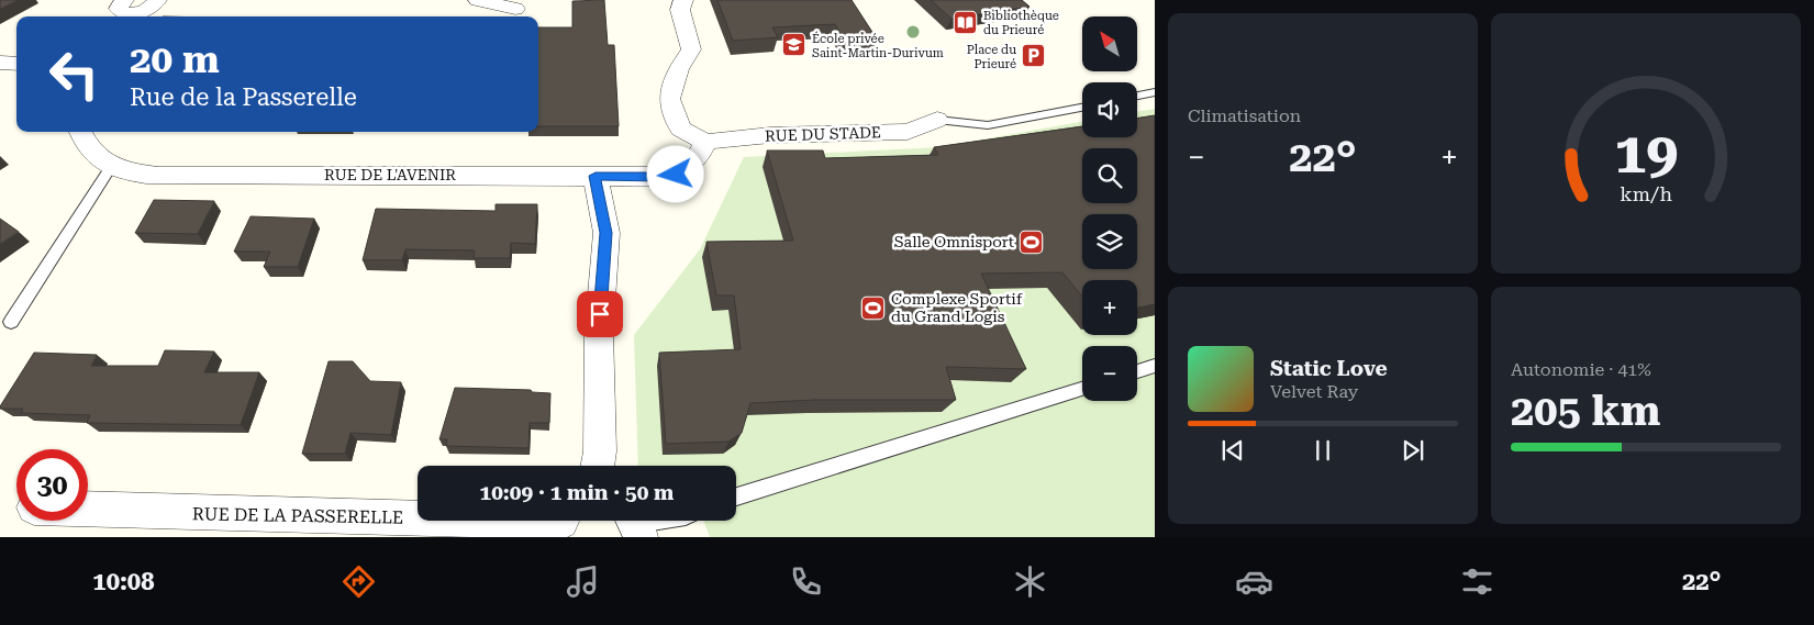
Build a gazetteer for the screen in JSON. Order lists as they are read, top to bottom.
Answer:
{
  "streets": {
    "street": ["RUE DU STADE", "RUE DE L'AVENIR", "RUE DE LA PASSERELLE"]
  },
  "crossings": [
    ["RUE DU STADE", "RUE DE L'AVENIR"]
  ],
  "places": {
    "library": ["Bibliothèque du Prieuré"],
    "school or university": ["École privée Saint-Martin-Durivum"],
    "parking": ["Place du Prieuré"],
    "sports": ["Salle Omnisport", "Complexe Sportif du Grand Logis"]
  },
  "north": "top left",
  "page": {
    "tile": [
      "Climatisation",
      ["Autonomie · 41%", "205 km"]
    ],
    "map_buttons": ["+", "−"],
    "turn": ["20 m", "Rue de la Passerelle"],
    "heat": ["−", "22°", "+"],
    "song": ["Static Love", "Velvet Ray"],
    "limit": "30",
    "trip": "10:09 · 1 min · 50 m",
    "tabs": ["10:08", "22°"],
    "gauge": ["19", "km/h"]
  }
}
